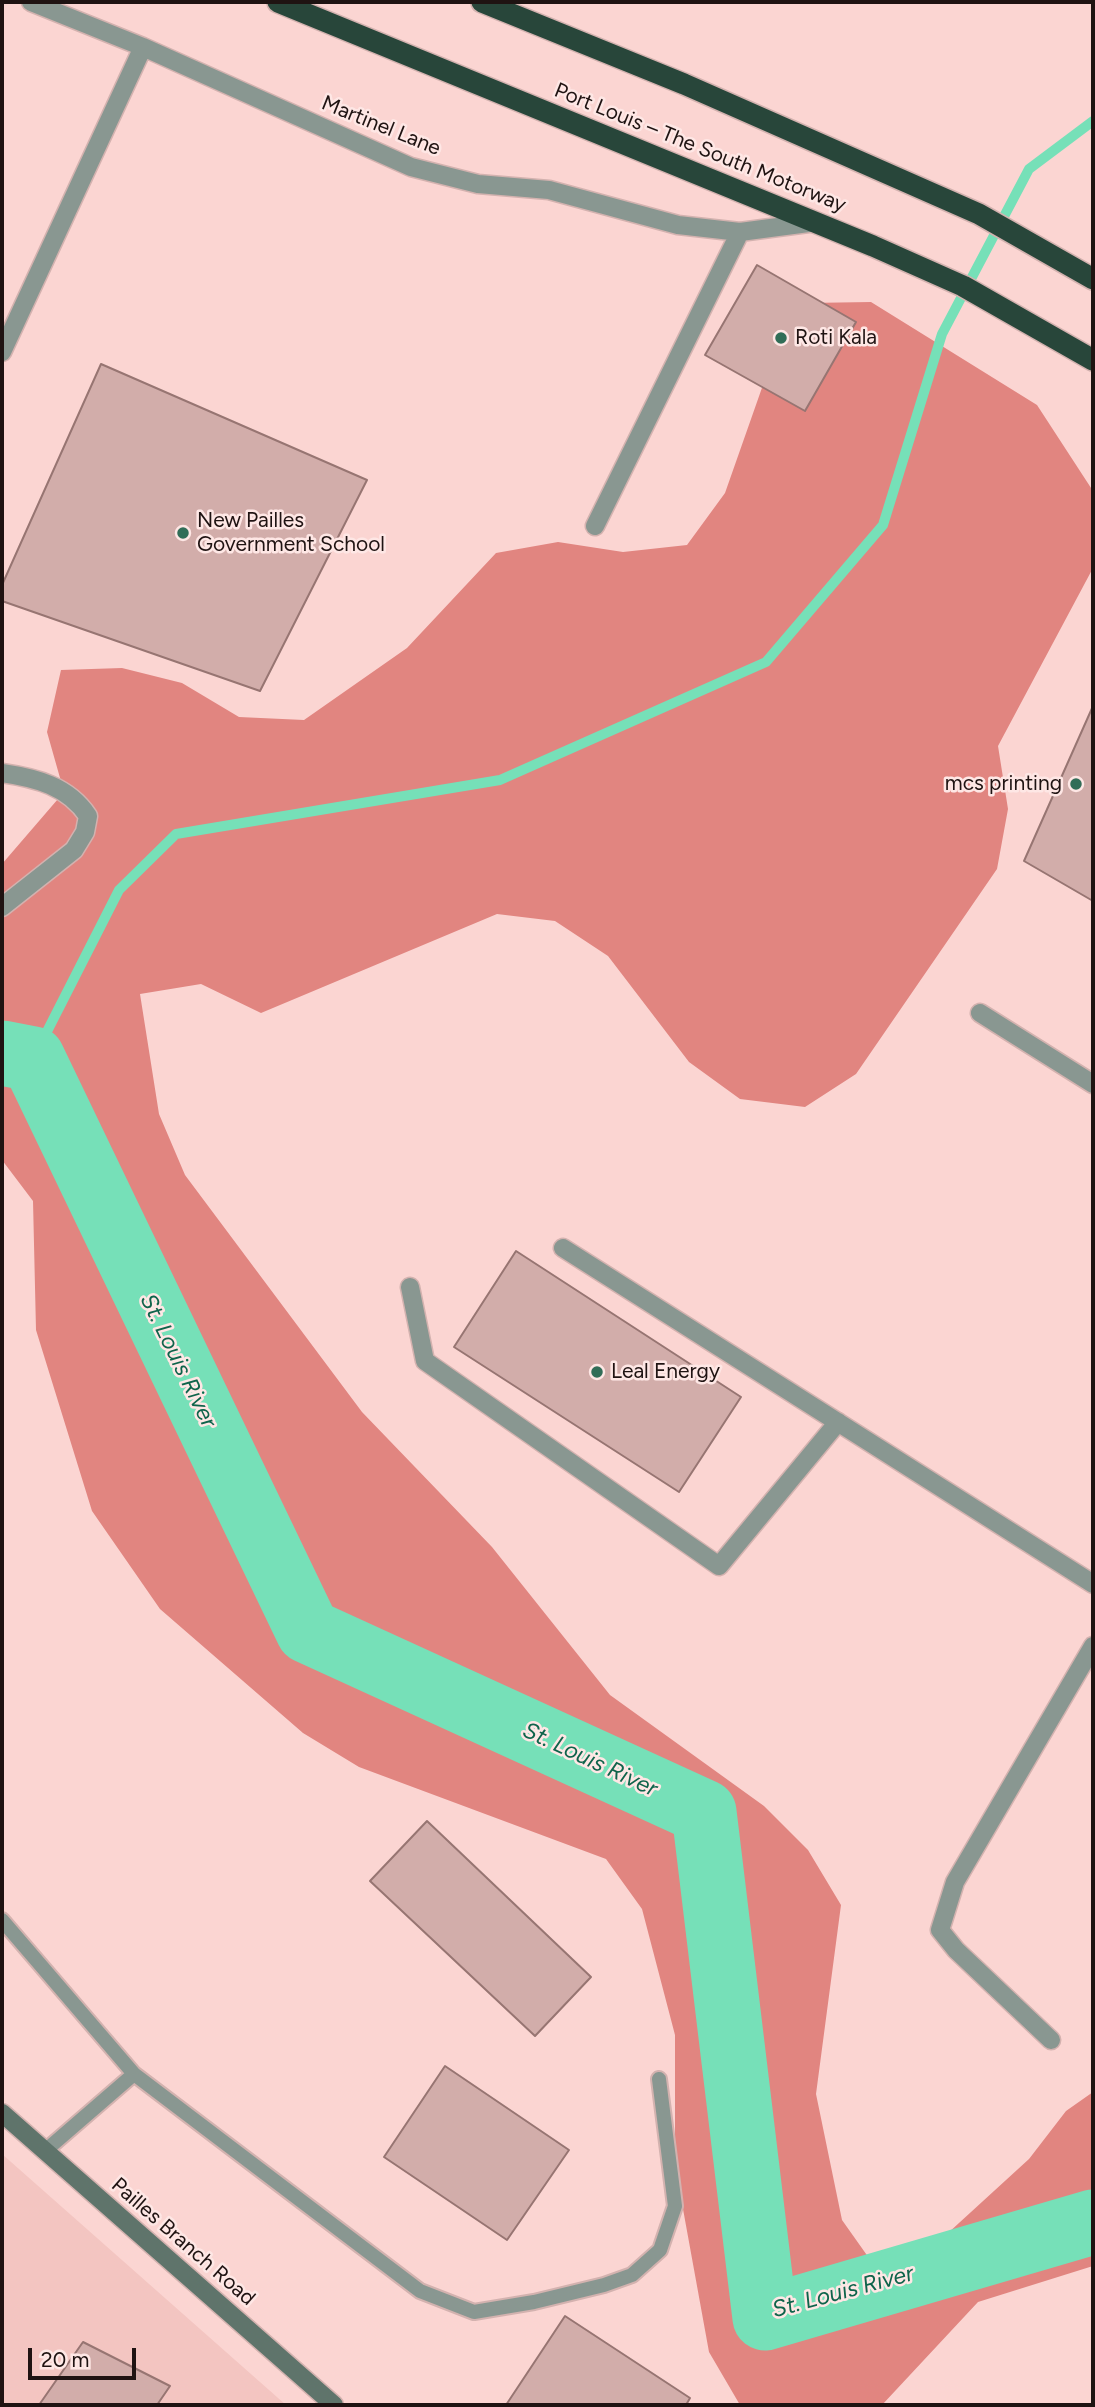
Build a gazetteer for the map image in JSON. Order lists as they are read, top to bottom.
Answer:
{
  "streets": {
    "highway": ["Port Louis – The South Motorway"],
    "main road": ["Pailles Branch Road"],
    "street": ["Martinel Lane"]
  },
  "crossings": [
    ["Martinel Lane", "Port Louis – The South Motorway"]
  ],
  "water": ["St. Louis River"],
  "places": [
    "Roti Kala",
    "New Pailles Government School",
    "mcs printing",
    "Leal Energy"
  ],
  "scale_bar": "20 m"
}
